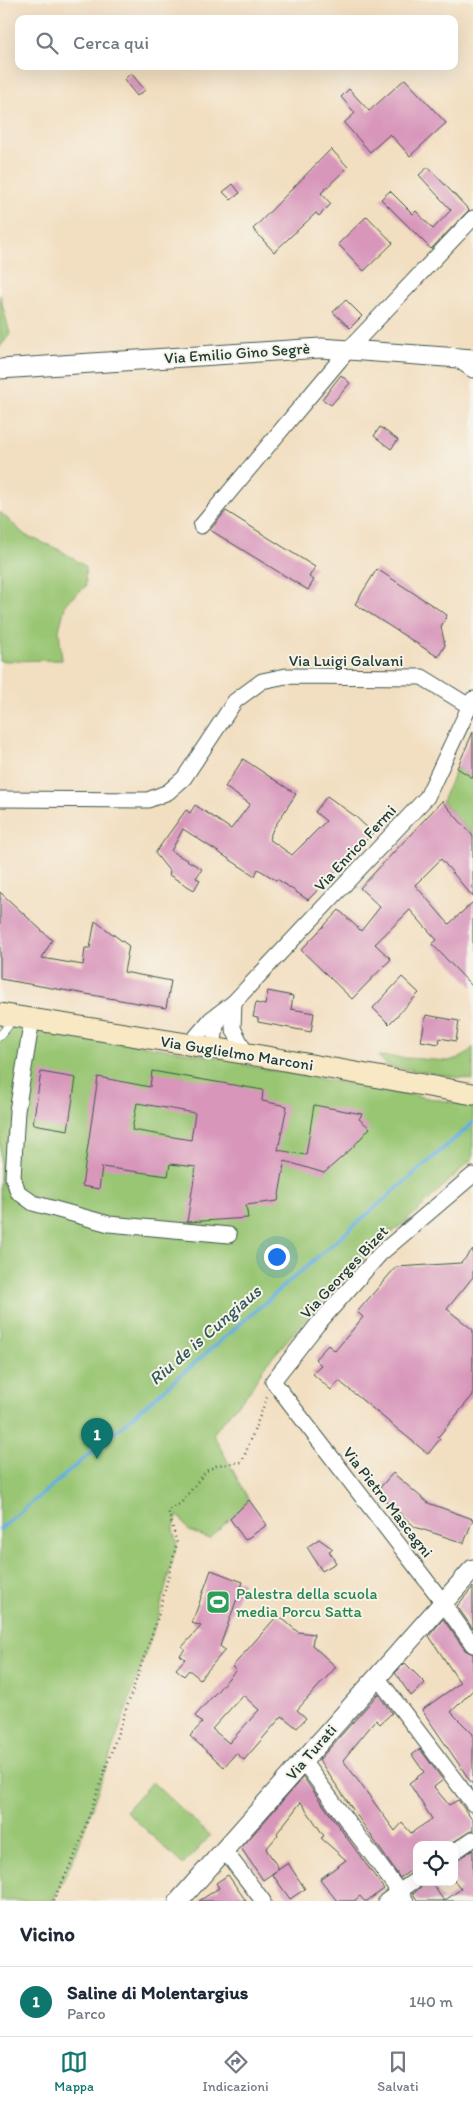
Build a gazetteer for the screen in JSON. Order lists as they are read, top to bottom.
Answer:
{
  "streets": {
    "main road": ["Via Guglielmo Marconi"],
    "street": [
      "Via Emilio Gino Segrè",
      "Via Luigi Galvani",
      "Via Enrico Fermi",
      "Via Georges Bizet",
      "Via Pietro Mascagni",
      "Via Turati"
    ]
  },
  "crossings": [
    ["Via Luigi Galvani", "Via Enrico Fermi"],
    ["Via Enrico Fermi", "Via Guglielmo Marconi"],
    ["Via Georges Bizet", "Via Pietro Mascagni"],
    ["Via Pietro Mascagni", "Via Turati"]
  ],
  "water": ["Riu de is Cungiaus"],
  "places": {
    "sports": ["Palestra della scuola media Porcu Satta"]
  },
  "page": {
    "search": "Cerca qui",
    "pins": "1",
    "heading": "Vicino",
    "list": [
      {
        "mark": "1",
        "name": "Saline di Molentargius",
        "note": "Parco",
        "value": "140 m"
      }
    ],
    "nav": ["Mappa", "Indicazioni", "Salvati"]
  }
}
